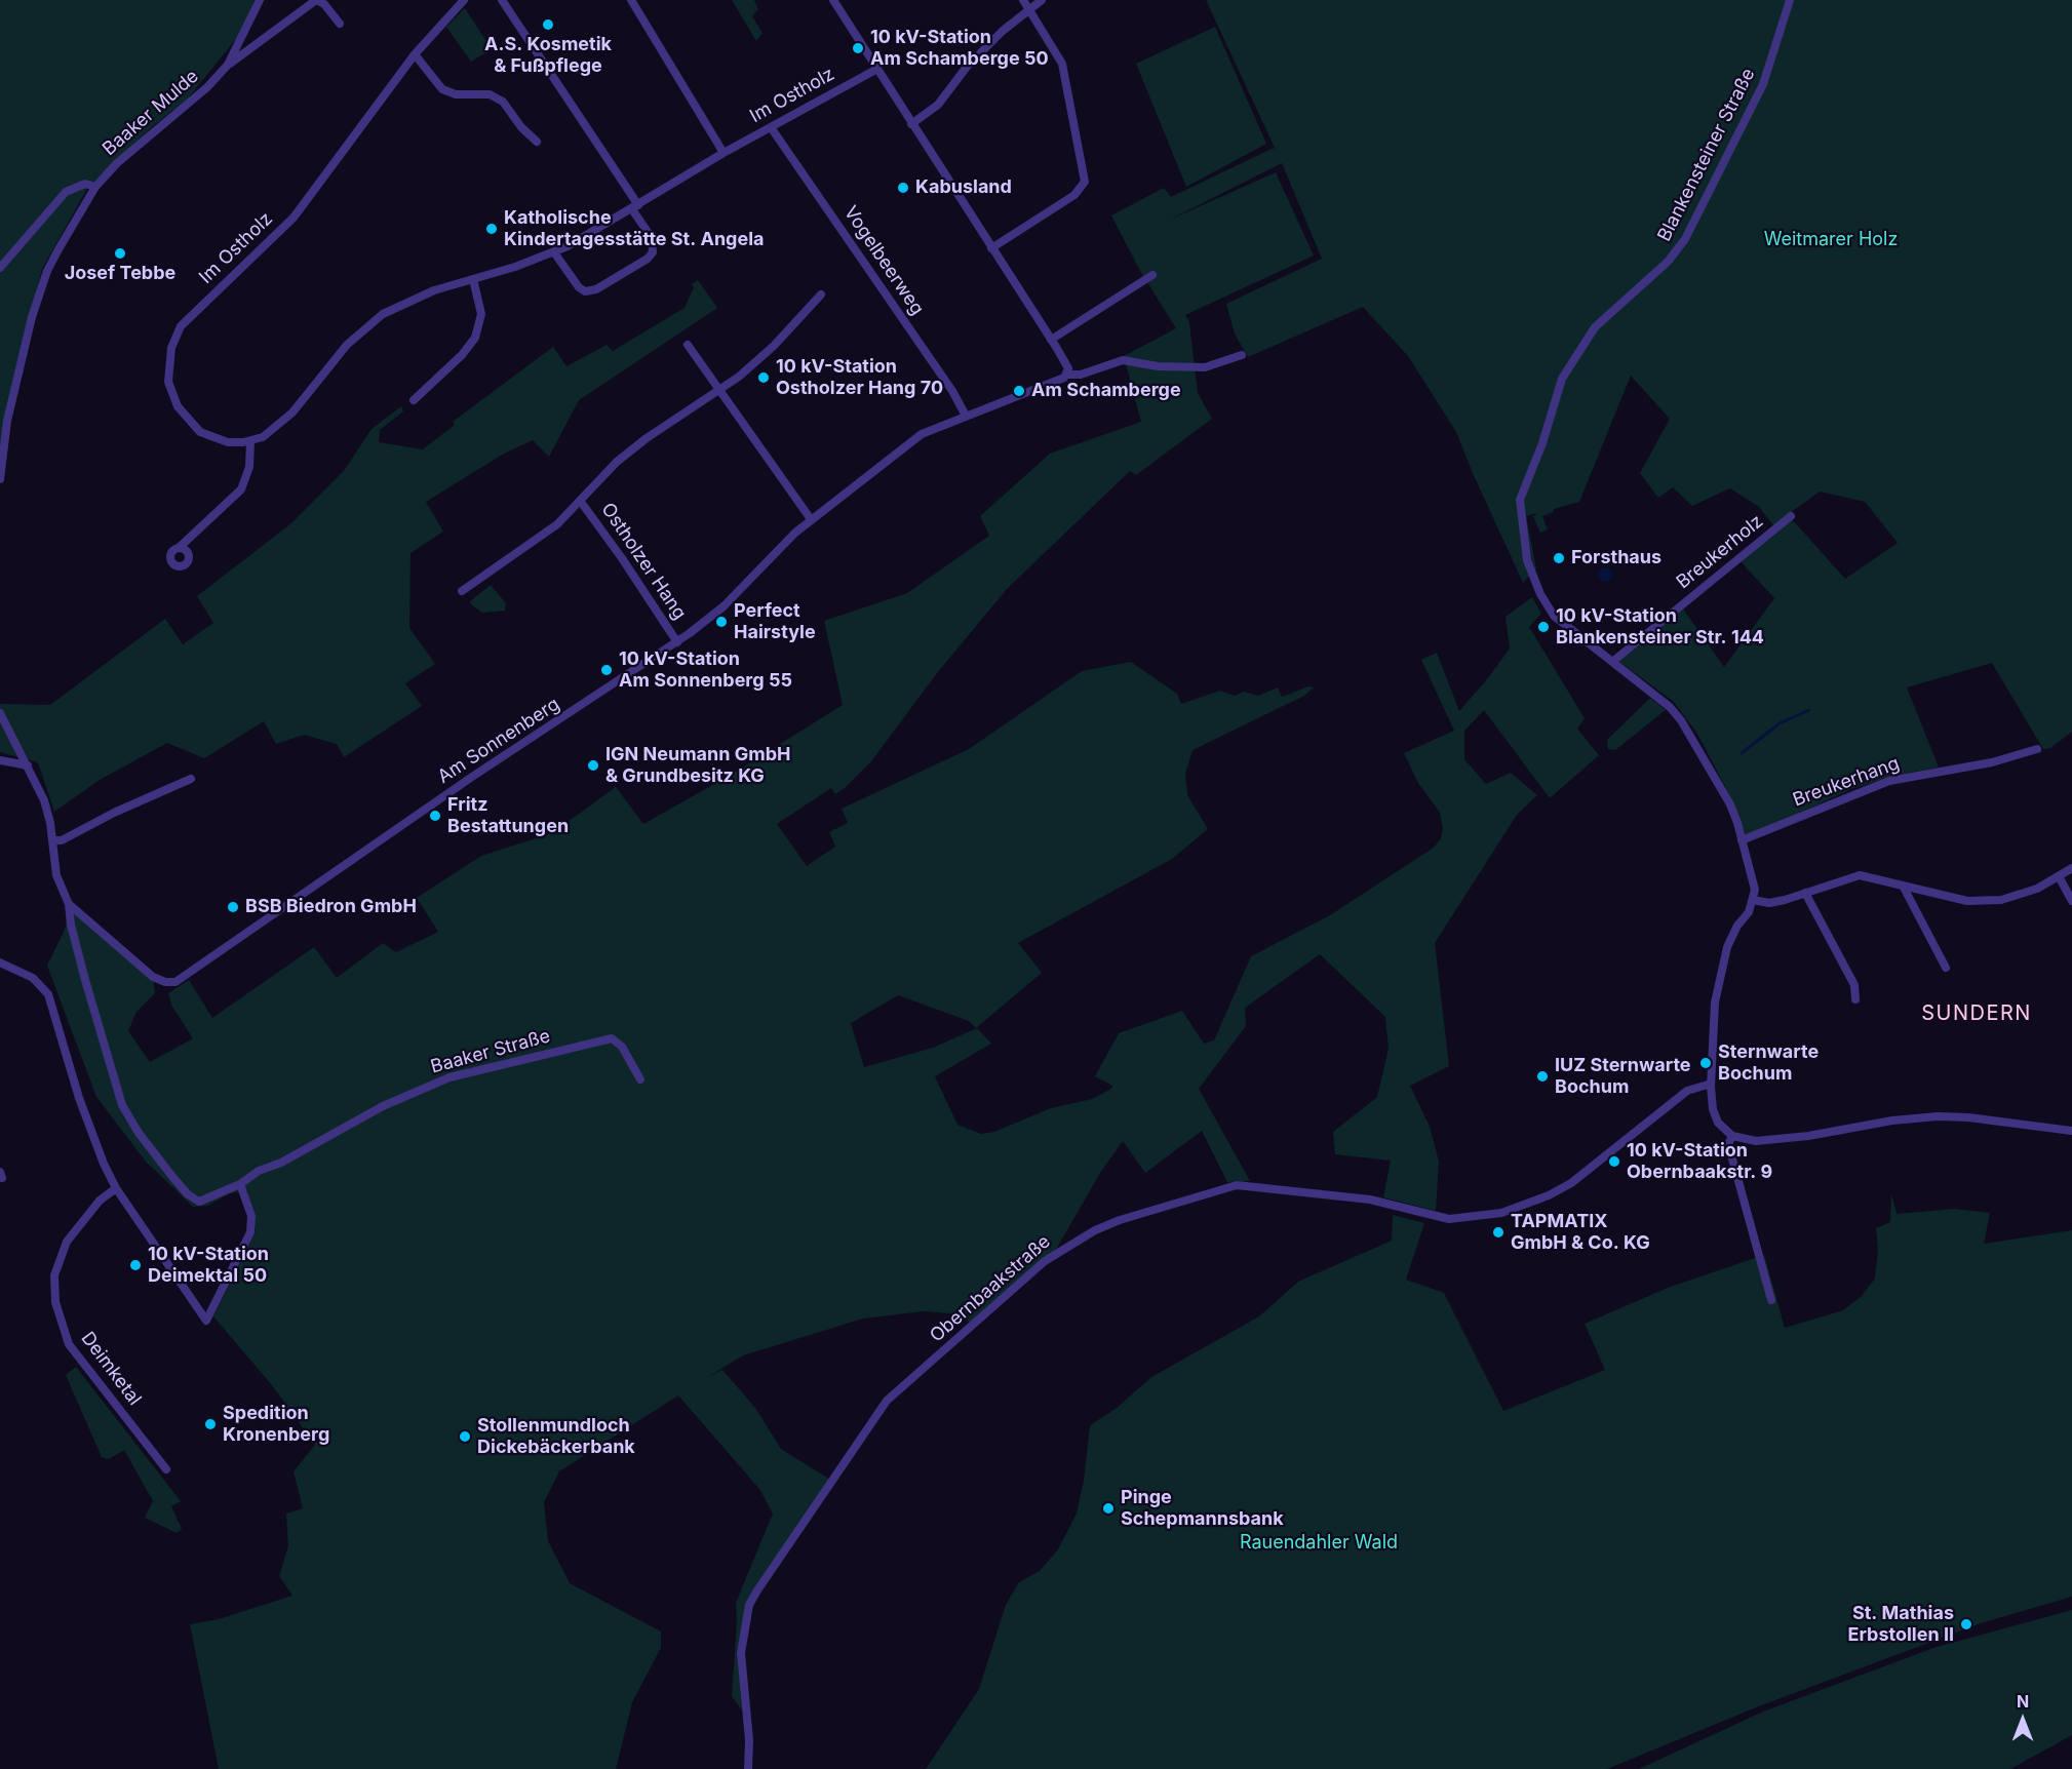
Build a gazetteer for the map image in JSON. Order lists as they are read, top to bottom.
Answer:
{
  "streets": {
    "street": [
      "Im Ostholz",
      "Baaker Mulde",
      "Blankensteiner Straße",
      "Vogelbeerweg",
      "Breukerholz",
      "Ostholzer Hang",
      "Am Sonnenberg",
      "Breukerhang",
      "Baaker Straße",
      "Obernbaakstraße",
      "Deimketal"
    ]
  },
  "crossings": [
    ["Im Ostholz", "Vogelbeerweg"],
    ["Blankensteiner Straße", "Breukerholz"],
    ["Blankensteiner Straße", "Breukerhang"],
    ["Vogelbeerweg", "Am Sonnenberg"],
    ["Ostholzer Hang", "Am Sonnenberg"],
    ["Am Sonnenberg", "Baaker Straße"]
  ],
  "districts": ["SUNDERN"],
  "parks": ["Weitmarer Holz", "Rauendahler Wald"],
  "places": [
    "A.S. Kosmetik & Fußpflege",
    "10 kV-Station Am Schamberge 50",
    "Kabusland",
    "Katholische Kindertagesstätte St. Angela",
    "Josef Tebbe",
    "10 kV-Station Ostholzer Hang 70",
    "Am Schamberge",
    "Forsthaus",
    "Perfect Hairstyle",
    "10 kV-Station Blankensteiner Str. 144",
    "10 kV-Station Am Sonnenberg 55",
    "IGN Neumann GmbH & Grundbesitz KG",
    "Fritz Bestattungen",
    "BSB Biedron GmbH",
    "Sternwarte Bochum",
    "IUZ Sternwarte Bochum",
    "10 kV-Station Obernbaakstr. 9",
    "TAPMATIX GmbH & Co. KG",
    "10 kV-Station Deimektal 50",
    "Spedition Kronenberg",
    "Stollenmundloch Dickebäckerbank",
    "Pinge Schepmannsbank",
    "St. Mathias Erbstollen II"
  ],
  "north": "top"
}
